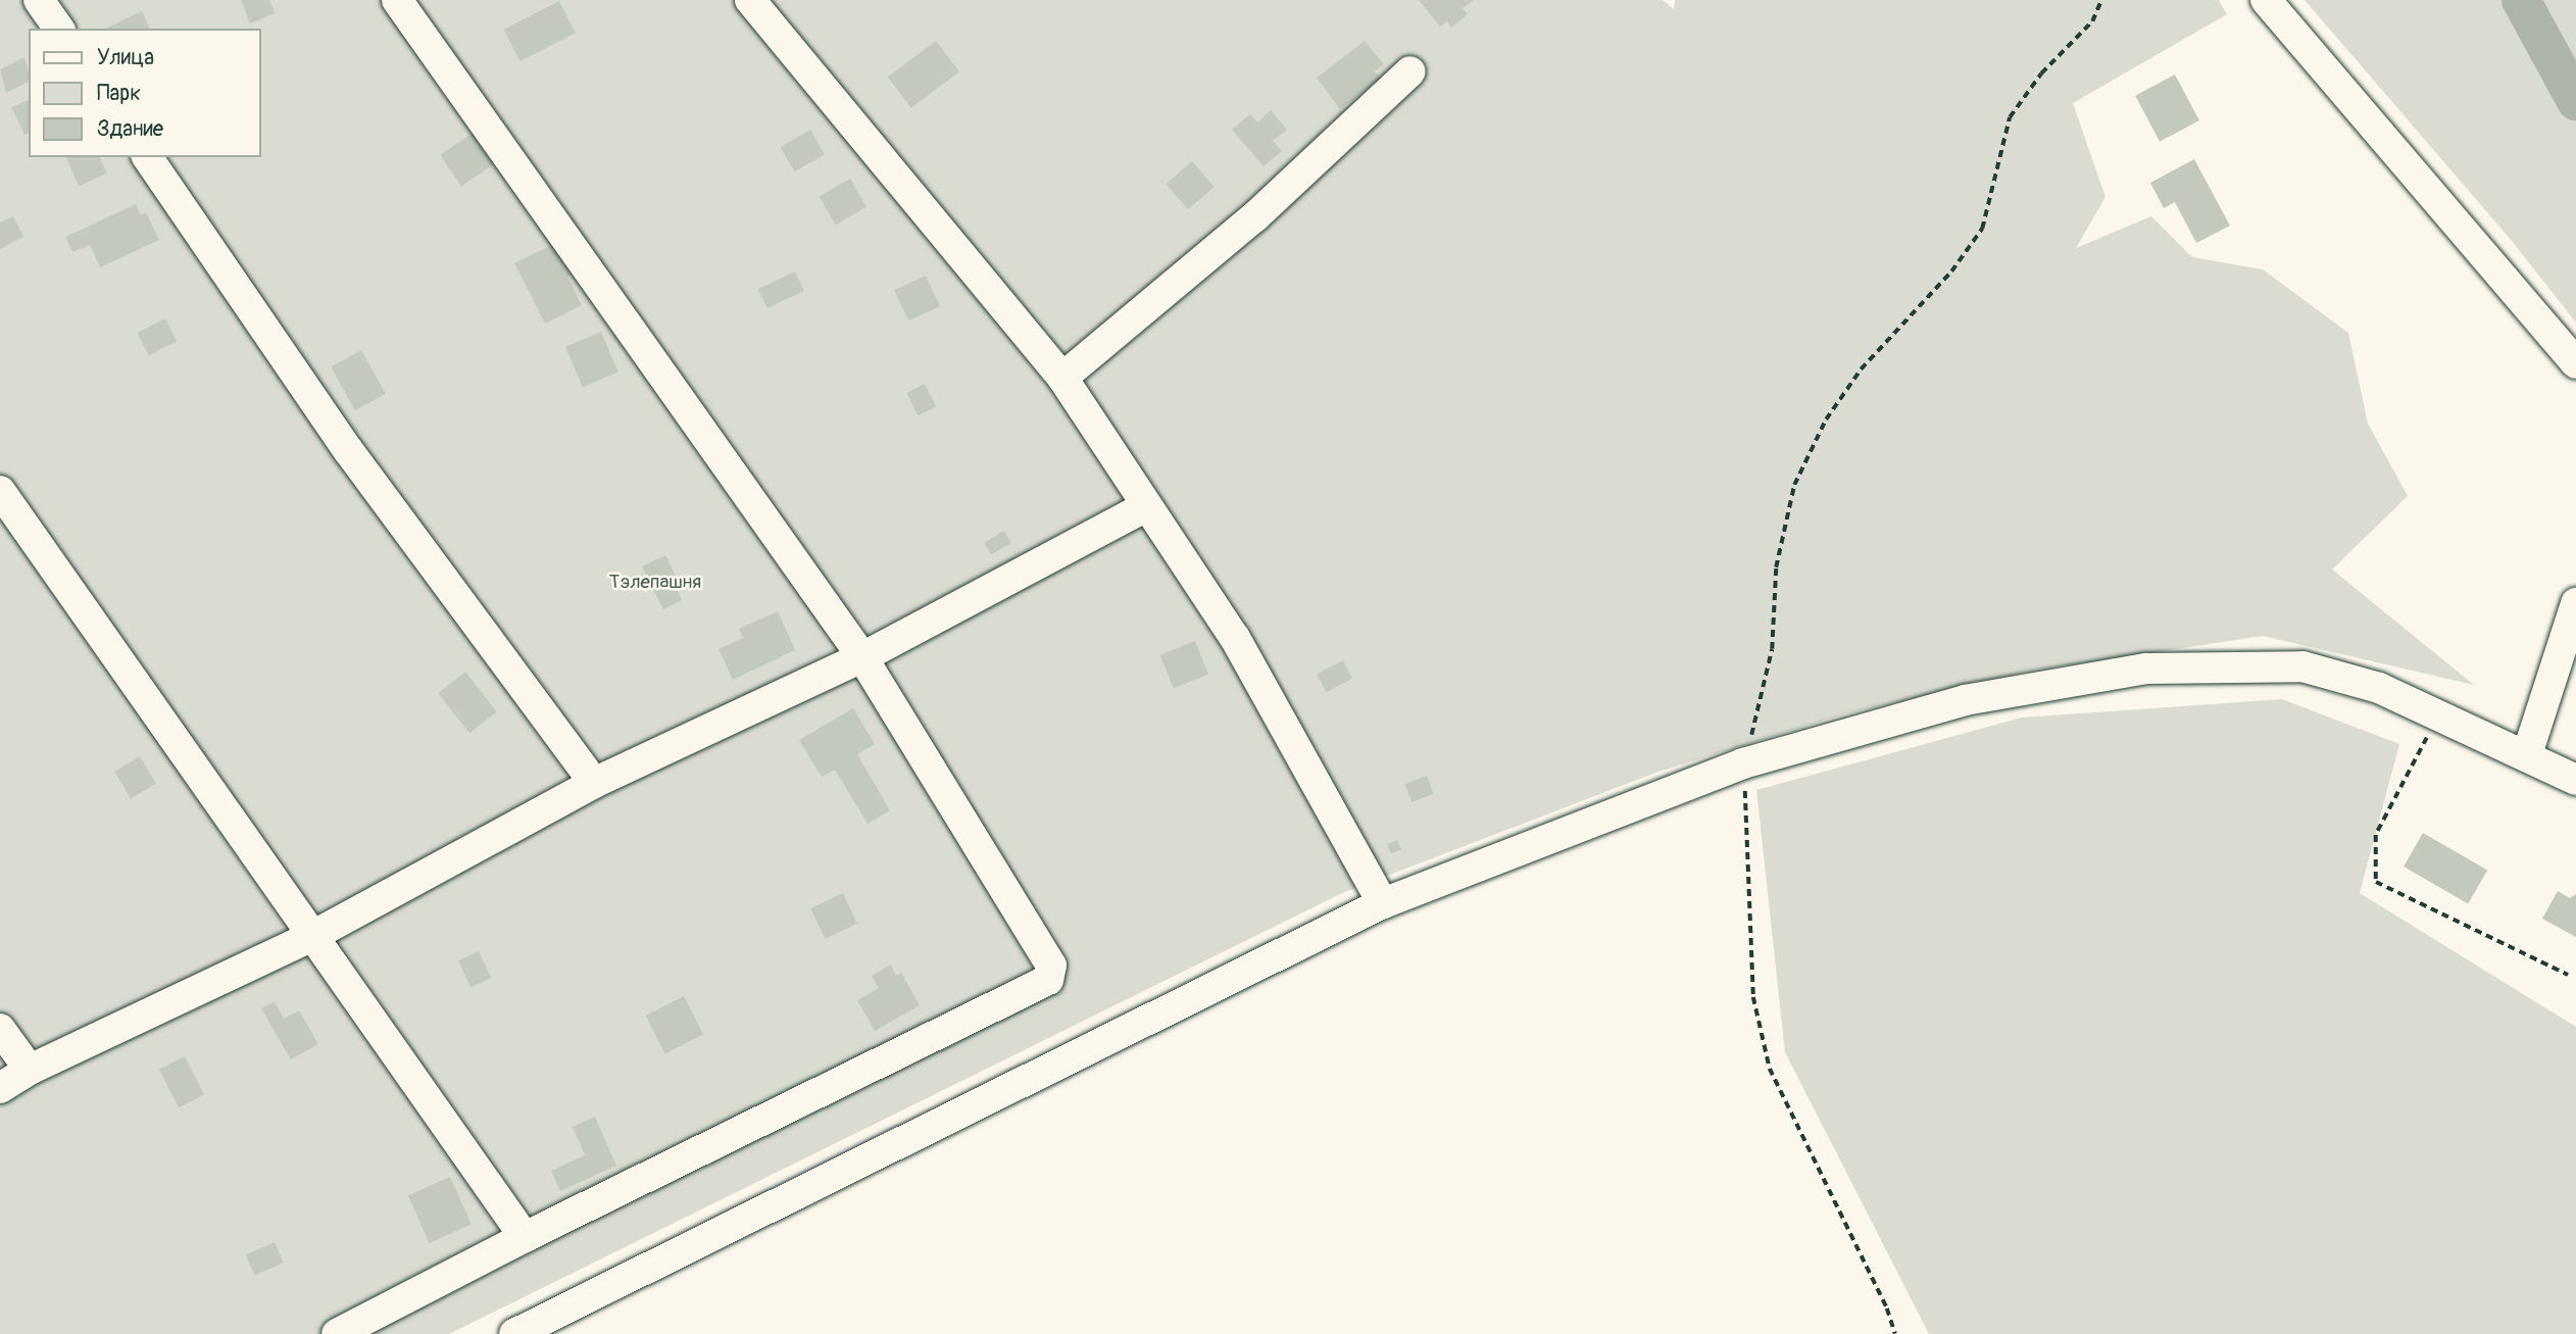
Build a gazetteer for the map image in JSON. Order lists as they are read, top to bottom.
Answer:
{
  "parks": ["Тэлепашня"],
  "legend": ["Улица", "Парк", "Здание"]
}
